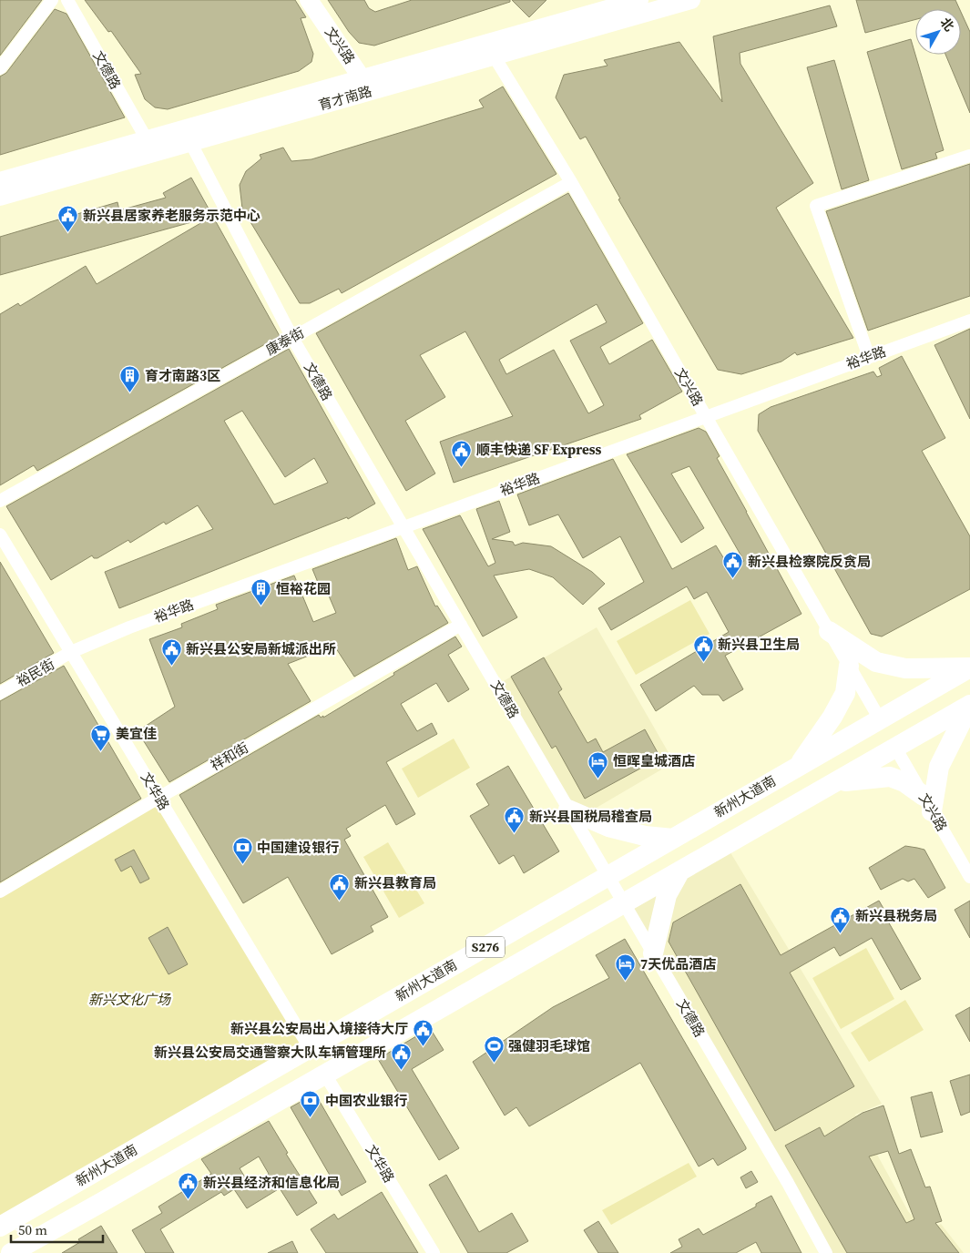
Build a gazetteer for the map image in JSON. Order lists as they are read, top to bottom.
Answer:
{
  "streets": {
    "main road": ["新州大道南", "S276"],
    "street": [
      "文兴路",
      "文德路",
      "育才南路",
      "康泰街",
      "裕华路",
      "裕民街",
      "祥和街",
      "文华路"
    ]
  },
  "crossings": [
    ["文兴路", "育才南路"],
    ["文兴路", "康泰街"],
    ["文兴路", "裕华路"],
    ["文兴路", "新州大道南"],
    ["文兴路", "S276"],
    ["文德路", "育才南路"],
    ["文德路", "康泰街"],
    ["文德路", "裕华路"],
    ["文德路", "祥和街"],
    ["文德路", "新州大道南"],
    ["文德路", "S276"],
    ["裕华路", "裕民街"],
    ["裕华路", "文华路"],
    ["裕民街", "文华路"],
    ["祥和街", "文华路"],
    ["文华路", "新州大道南"],
    ["文华路", "S276"]
  ],
  "parks": ["新兴文化广场"],
  "places": {
    "public building": [
      "新兴县居家养老服务示范中心",
      "顺丰快递 SF Express",
      "新兴县检察院反贪局",
      "新兴县卫生局",
      "新兴县公安局新城派出所",
      "新兴县国税局稽查局",
      "新兴县教育局",
      "新兴县税务局",
      "新兴县公安局出入境接待大厅",
      "新兴县公安局交通警察大队车辆管理所",
      "新兴县经济和信息化局"
    ],
    "building": ["育才南路3区", "恒裕花园"],
    "supermarket": ["美宜佳"],
    "hotel": ["恒晖皇城酒店", "7天优品酒店"],
    "bank": ["中国建设银行", "中国农业银行"],
    "sports": ["强健羽毛球馆"]
  },
  "scale_bar": "50 m",
  "north": "top right"
}
